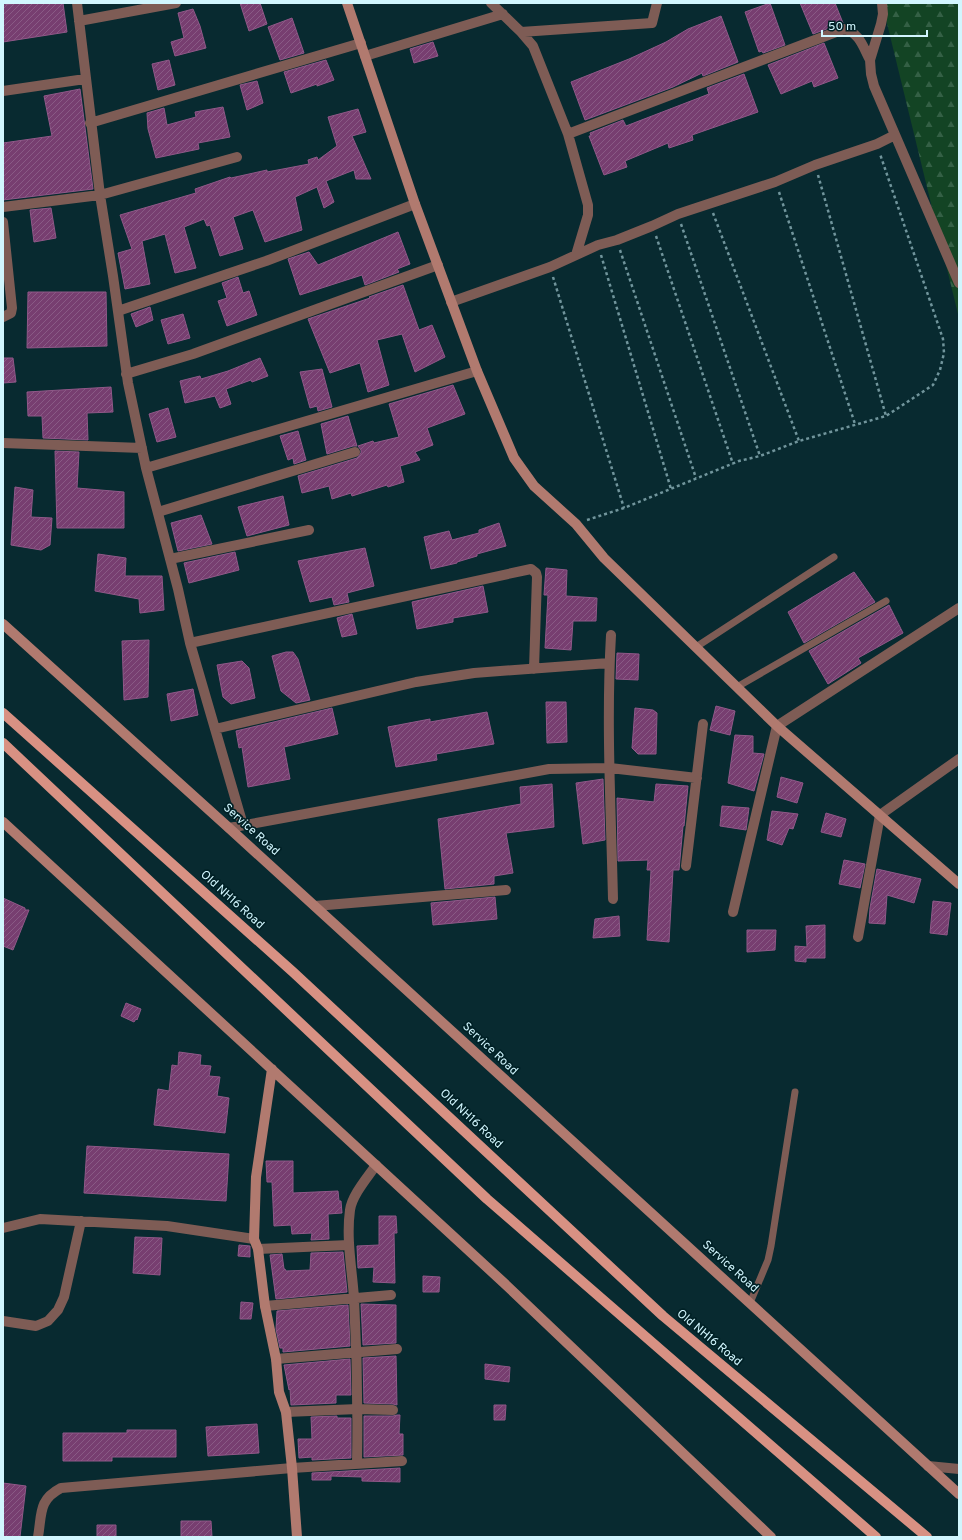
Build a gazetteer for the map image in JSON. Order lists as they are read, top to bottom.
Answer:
{
  "streets": {
    "main road": ["Old NH16 Road"],
    "street": ["Service Road"]
  },
  "scale_bar": "50 m"
}
